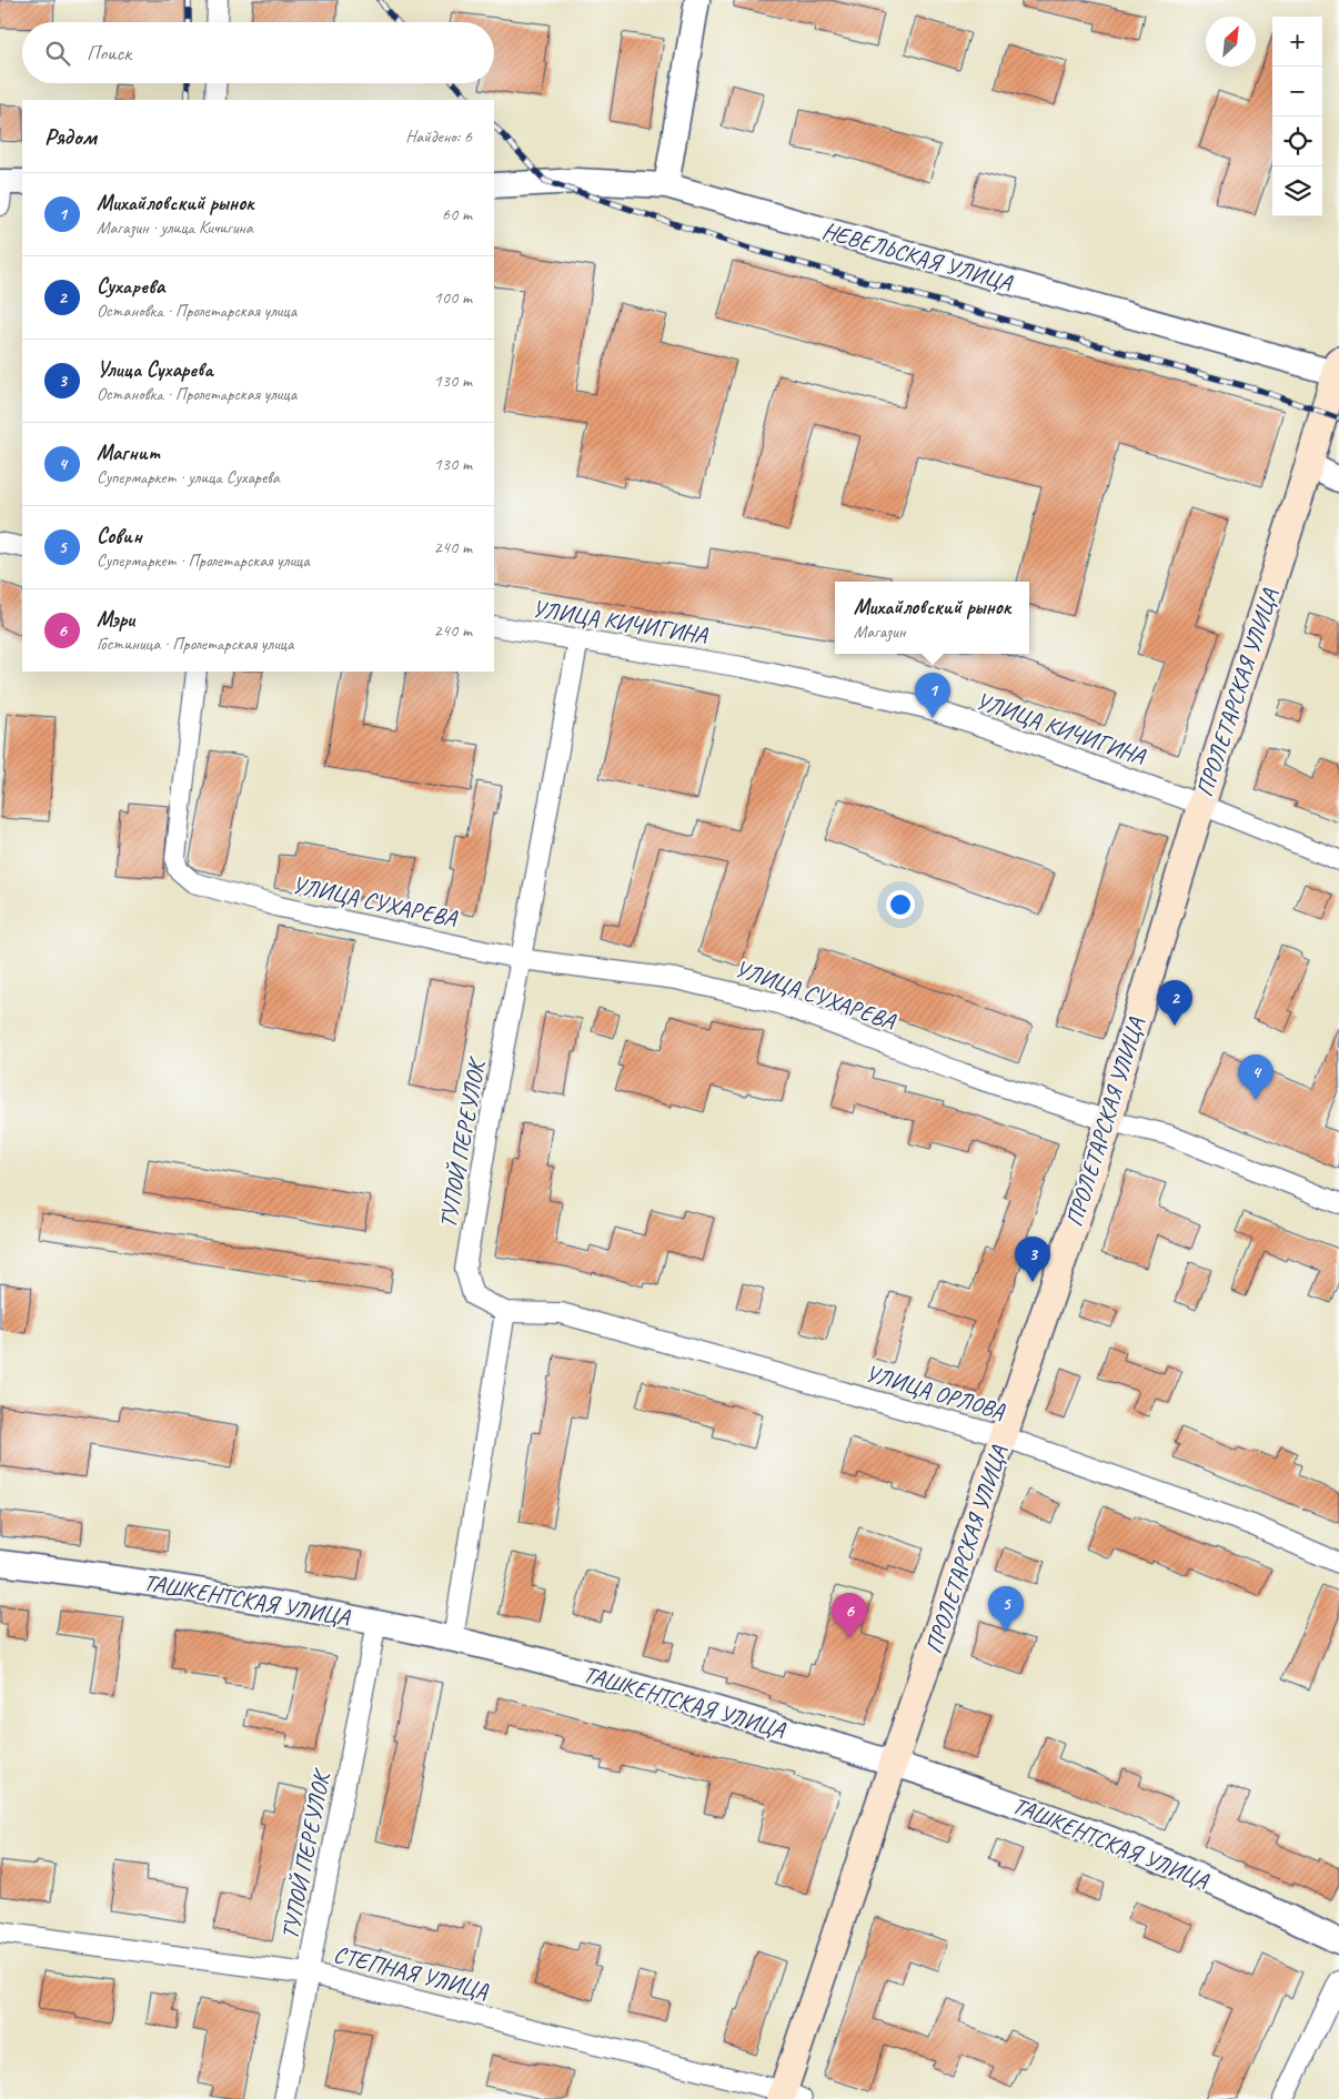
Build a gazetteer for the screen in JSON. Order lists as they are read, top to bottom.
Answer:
{
  "streets": {
    "main road": ["ПРОЛЕТАРСКАЯ УЛИЦА"],
    "street": [
      "НЕВЕЛЬСКАЯ УЛИЦА",
      "УЛИЦА КИЧИГИНА",
      "УЛИЦА СУХАРЕВА",
      "ТУПОЙ ПЕРЕУЛОК",
      "УЛИЦА ОРЛОВА",
      "ТАШКЕНТСКАЯ УЛИЦА",
      "СТЕПНАЯ УЛИЦА"
    ]
  },
  "crossings": [
    ["НЕВЕЛЬСКАЯ УЛИЦА", "ПРОЛЕТАРСКАЯ УЛИЦА"],
    ["УЛИЦА КИЧИГИНА", "ПРОЛЕТАРСКАЯ УЛИЦА"],
    ["УЛИЦА КИЧИГИНА", "ТУПОЙ ПЕРЕУЛОК"],
    ["ПРОЛЕТАРСКАЯ УЛИЦА", "УЛИЦА СУХАРЕВА"],
    ["ПРОЛЕТАРСКАЯ УЛИЦА", "УЛИЦА ОРЛОВА"],
    ["ПРОЛЕТАРСКАЯ УЛИЦА", "ТАШКЕНТСКАЯ УЛИЦА"],
    ["ПРОЛЕТАРСКАЯ УЛИЦА", "СТЕПНАЯ УЛИЦА"],
    ["УЛИЦА СУХАРЕВА", "ТУПОЙ ПЕРЕУЛОК"],
    ["ТУПОЙ ПЕРЕУЛОК", "УЛИЦА ОРЛОВА"],
    ["ТУПОЙ ПЕРЕУЛОК", "ТАШКЕНТСКАЯ УЛИЦА"],
    ["ТУПОЙ ПЕРЕУЛОК", "СТЕПНАЯ УЛИЦА"]
  ],
  "north": "top right",
  "page": {
    "map_buttons": ["+", "−"],
    "search": "Поиск",
    "heading": ["Рядом", "Найдено: 6"],
    "list": [
      {
        "mark": "1",
        "name": "Михайловский рынок",
        "note": "Магазин · улица Кичигина",
        "value": "60 m"
      },
      {
        "mark": "2",
        "name": "Сухарева",
        "note": "Остановка · Пролетарская улица",
        "value": "100 m"
      },
      {
        "mark": "3",
        "name": "Улица Сухарева",
        "note": "Остановка · Пролетарская улица",
        "value": "130 m"
      },
      {
        "mark": "4",
        "name": "Магнит",
        "note": "Супермаркет · улица Сухарева",
        "value": "130 m"
      },
      {
        "mark": "5",
        "name": "Совин",
        "note": "Супермаркет · Пролетарская улица",
        "value": "240 m"
      },
      {
        "mark": "6",
        "name": "Мэри",
        "note": "Гостиница · Пролетарская улица",
        "value": "240 m"
      }
    ],
    "popup": ["Михайловский рынок", "Магазин"],
    "pins": [
      "1",
      "2",
      "4",
      "3",
      "5",
      "6"
    ]
  }
}
